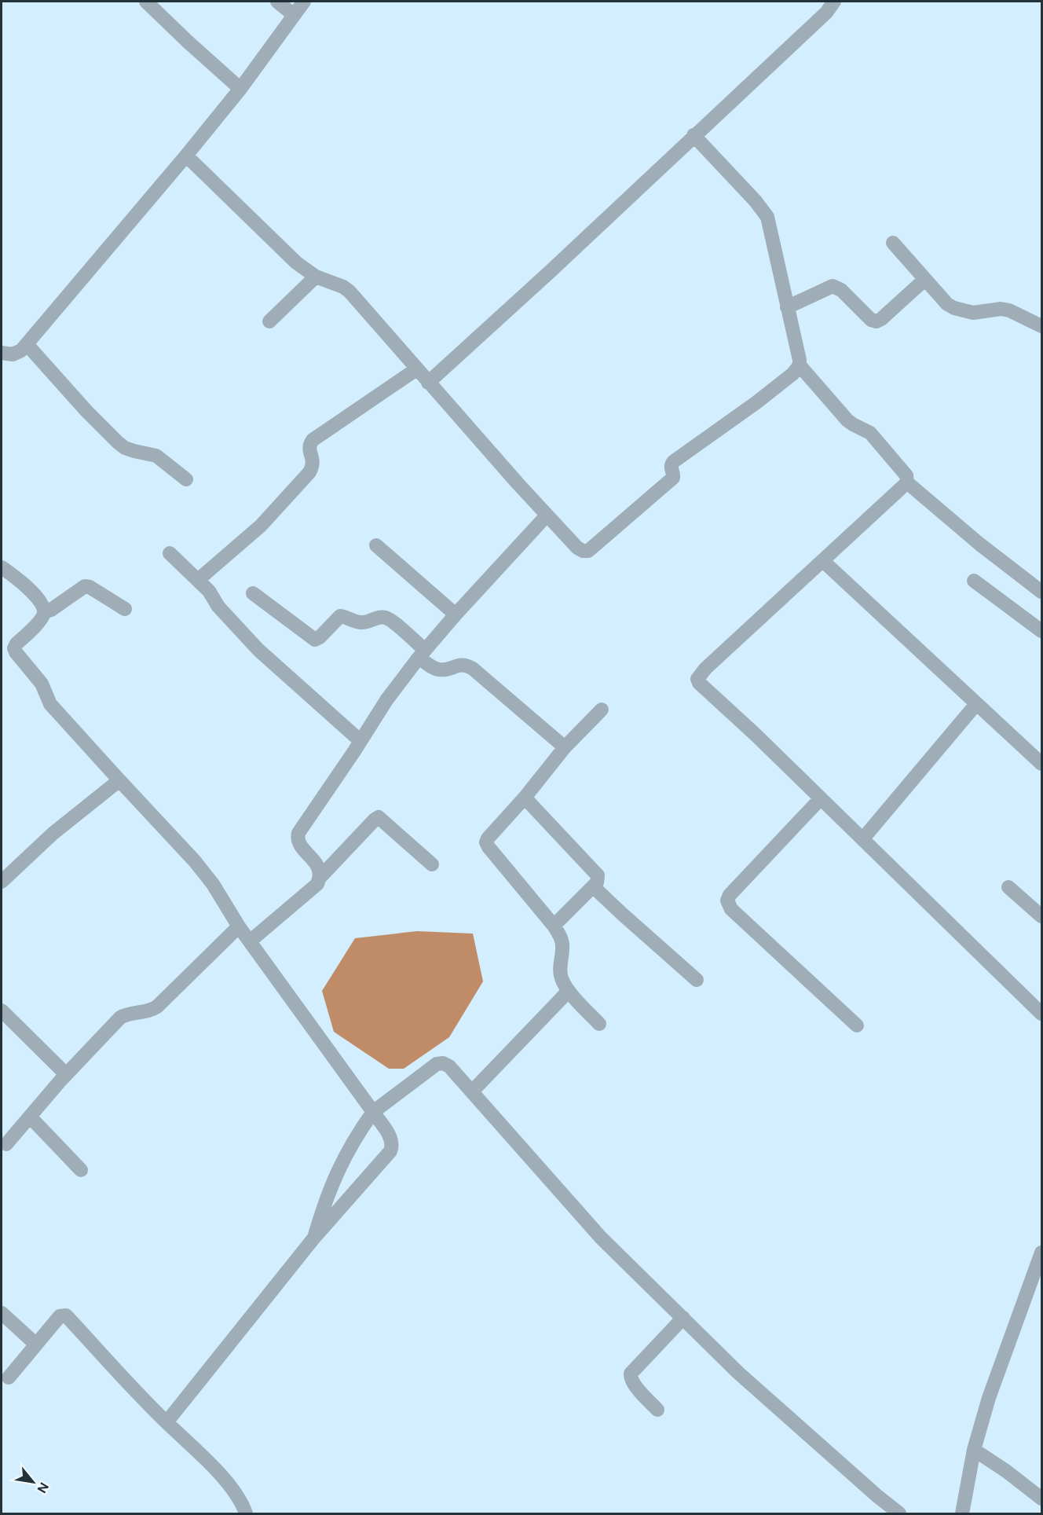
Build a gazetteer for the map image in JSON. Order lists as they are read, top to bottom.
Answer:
{
  "north": "bottom right"
}
